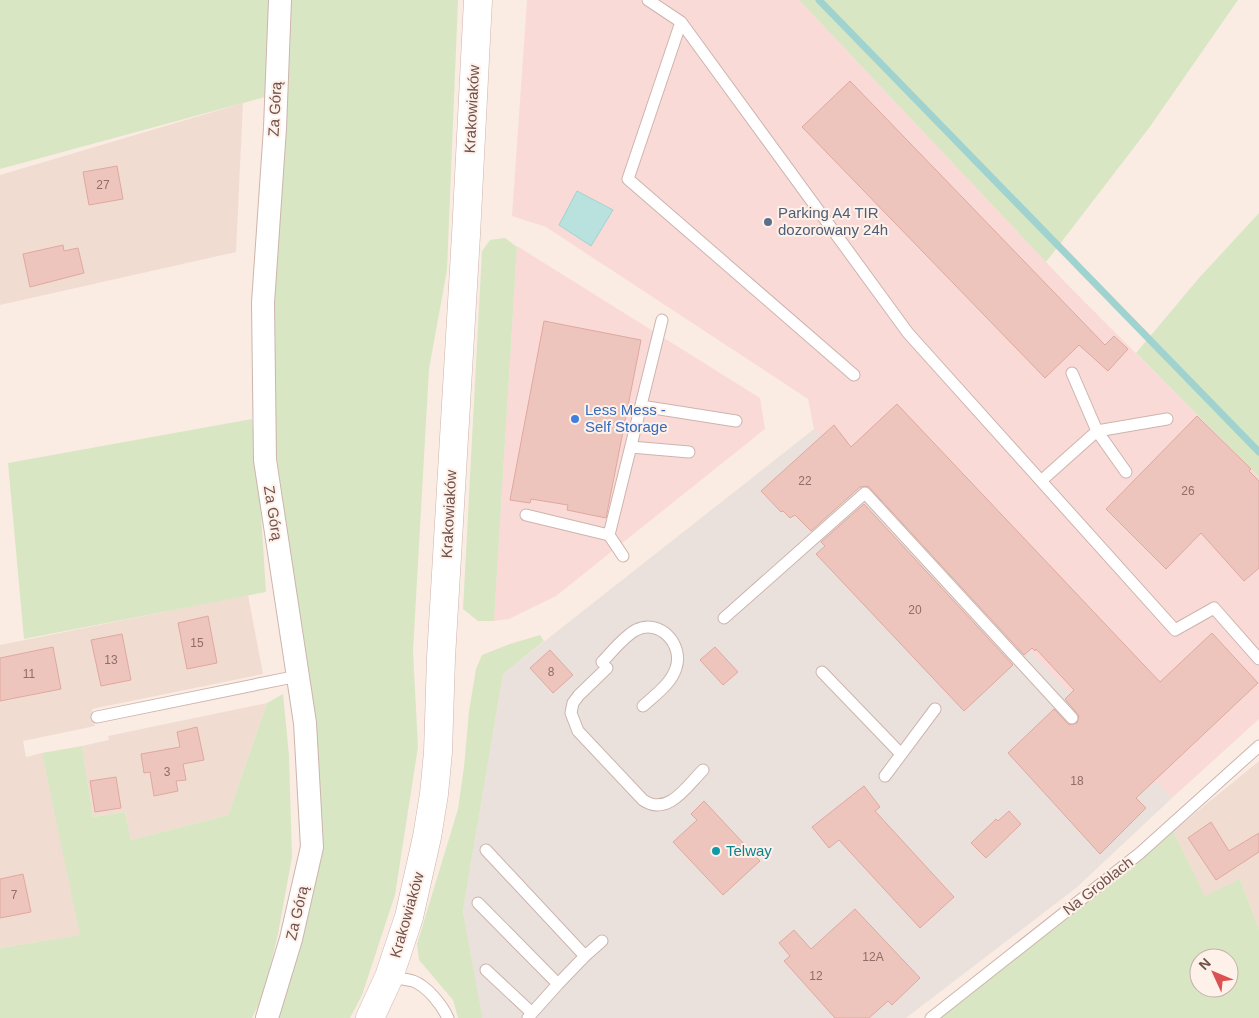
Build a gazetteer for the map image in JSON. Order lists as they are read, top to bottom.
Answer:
{
  "streets": {
    "main road": ["Krakowiaków"],
    "street": ["Za Górą"],
    "lane": ["Na Groblach"]
  },
  "places": ["Parking A4 TIR dozorowany 24h", "Less Mess - Self Storage", "Telway"],
  "house_numbers": [
    "27",
    "22",
    "26",
    "20",
    "15",
    "13",
    "8",
    "11",
    "3",
    "18",
    "7",
    "12A",
    "12"
  ],
  "north": "top left"
}
